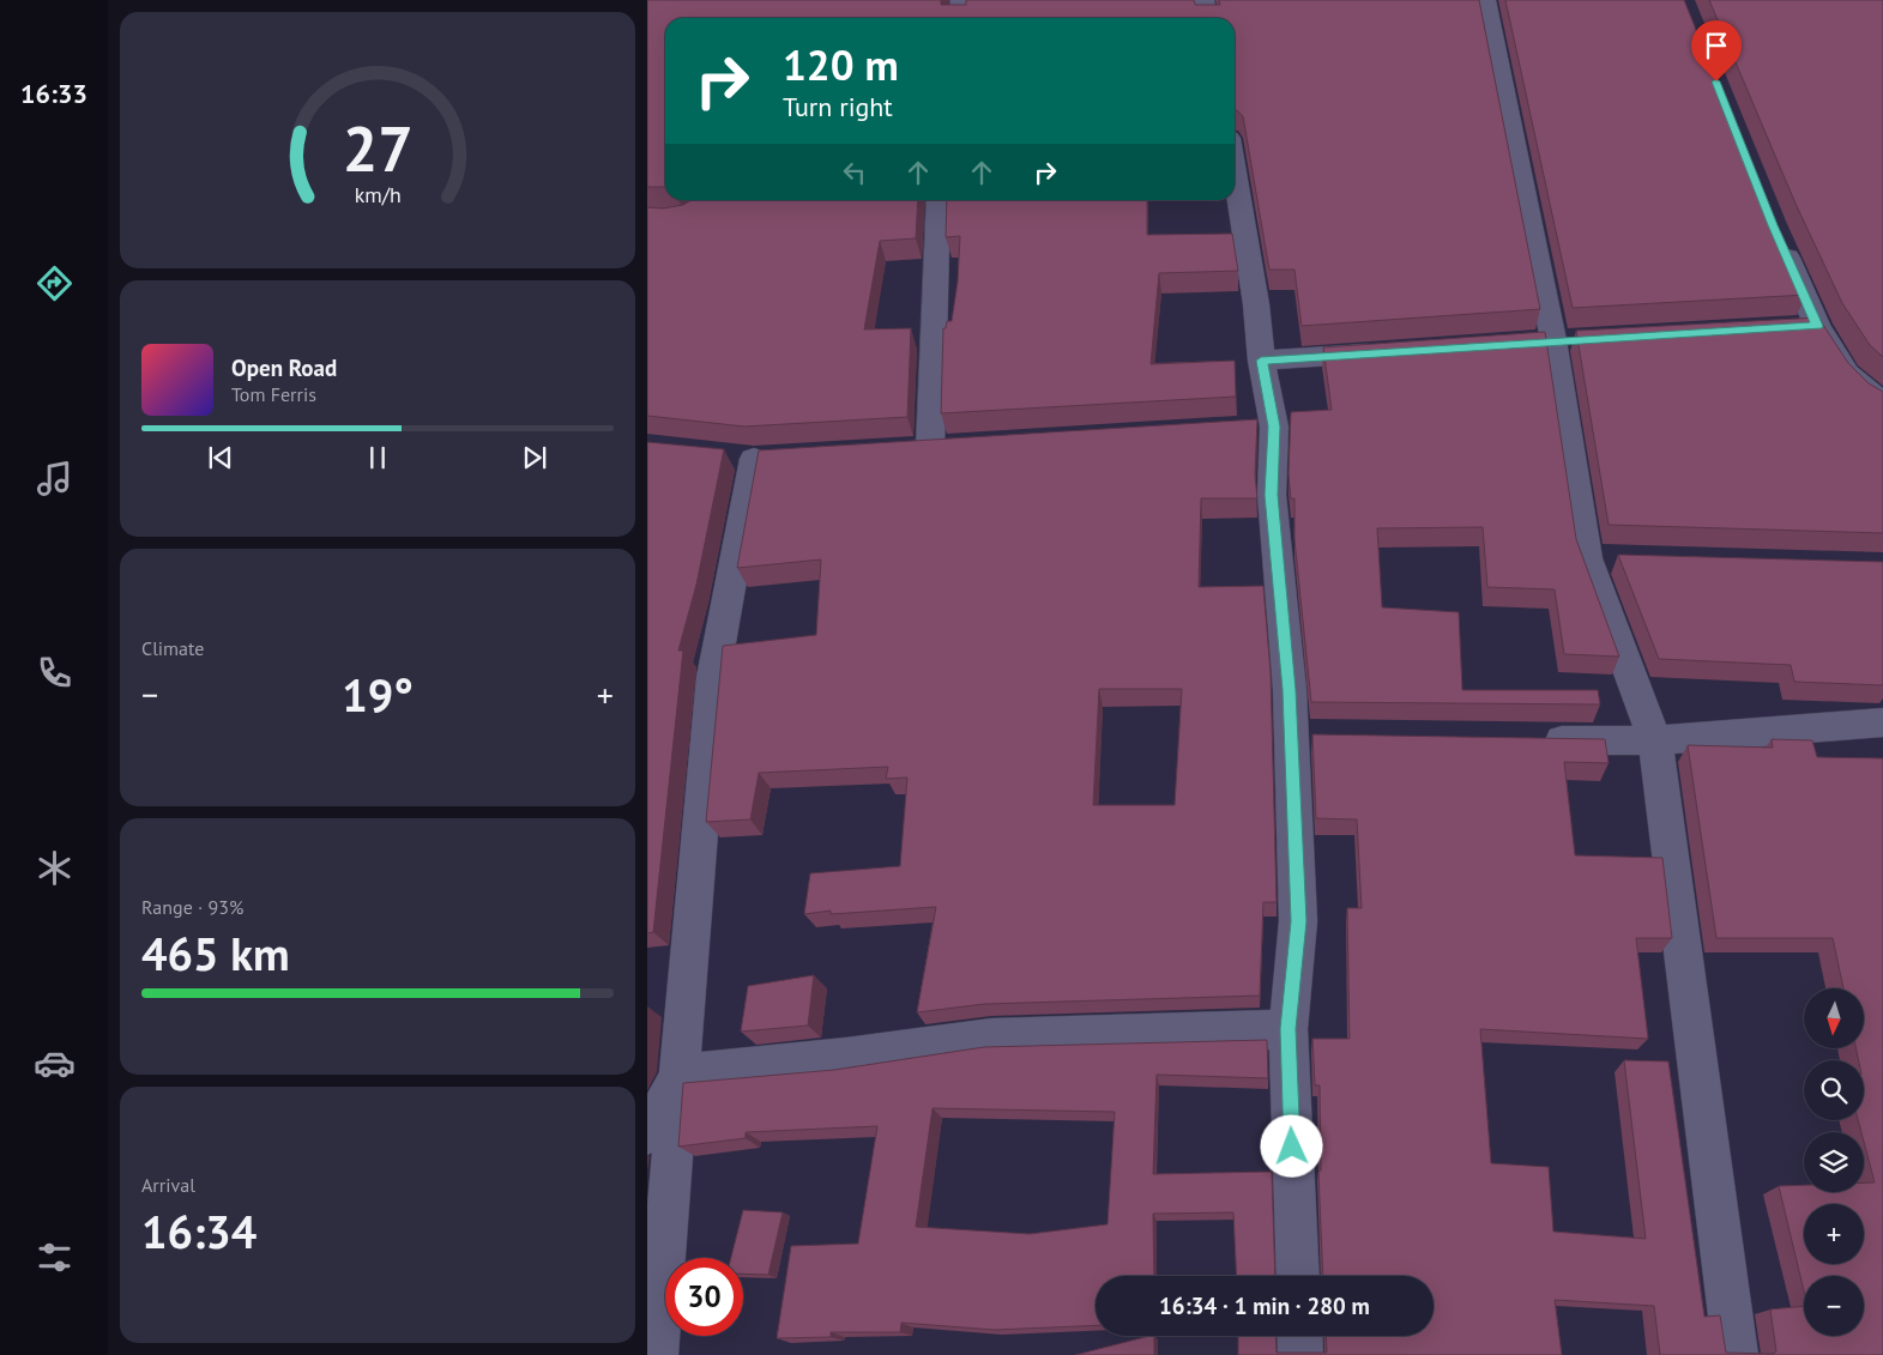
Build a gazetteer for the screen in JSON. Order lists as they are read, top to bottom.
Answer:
{
  "north": "bottom",
  "page": {
    "tabs": "16:33",
    "turn": ["120 m", "Turn right"],
    "song": ["Open Road", "Tom Ferris"],
    "tile": [
      "Climate",
      ["Range · 93%", "465 km"],
      ["Arrival", "16:34"]
    ],
    "heat": ["−", "19°", "+"],
    "map_buttons": ["+", "−"],
    "limit": "30",
    "trip": "16:34 · 1 min · 280 m",
    "gauge": ["27", "km/h"]
  }
}
